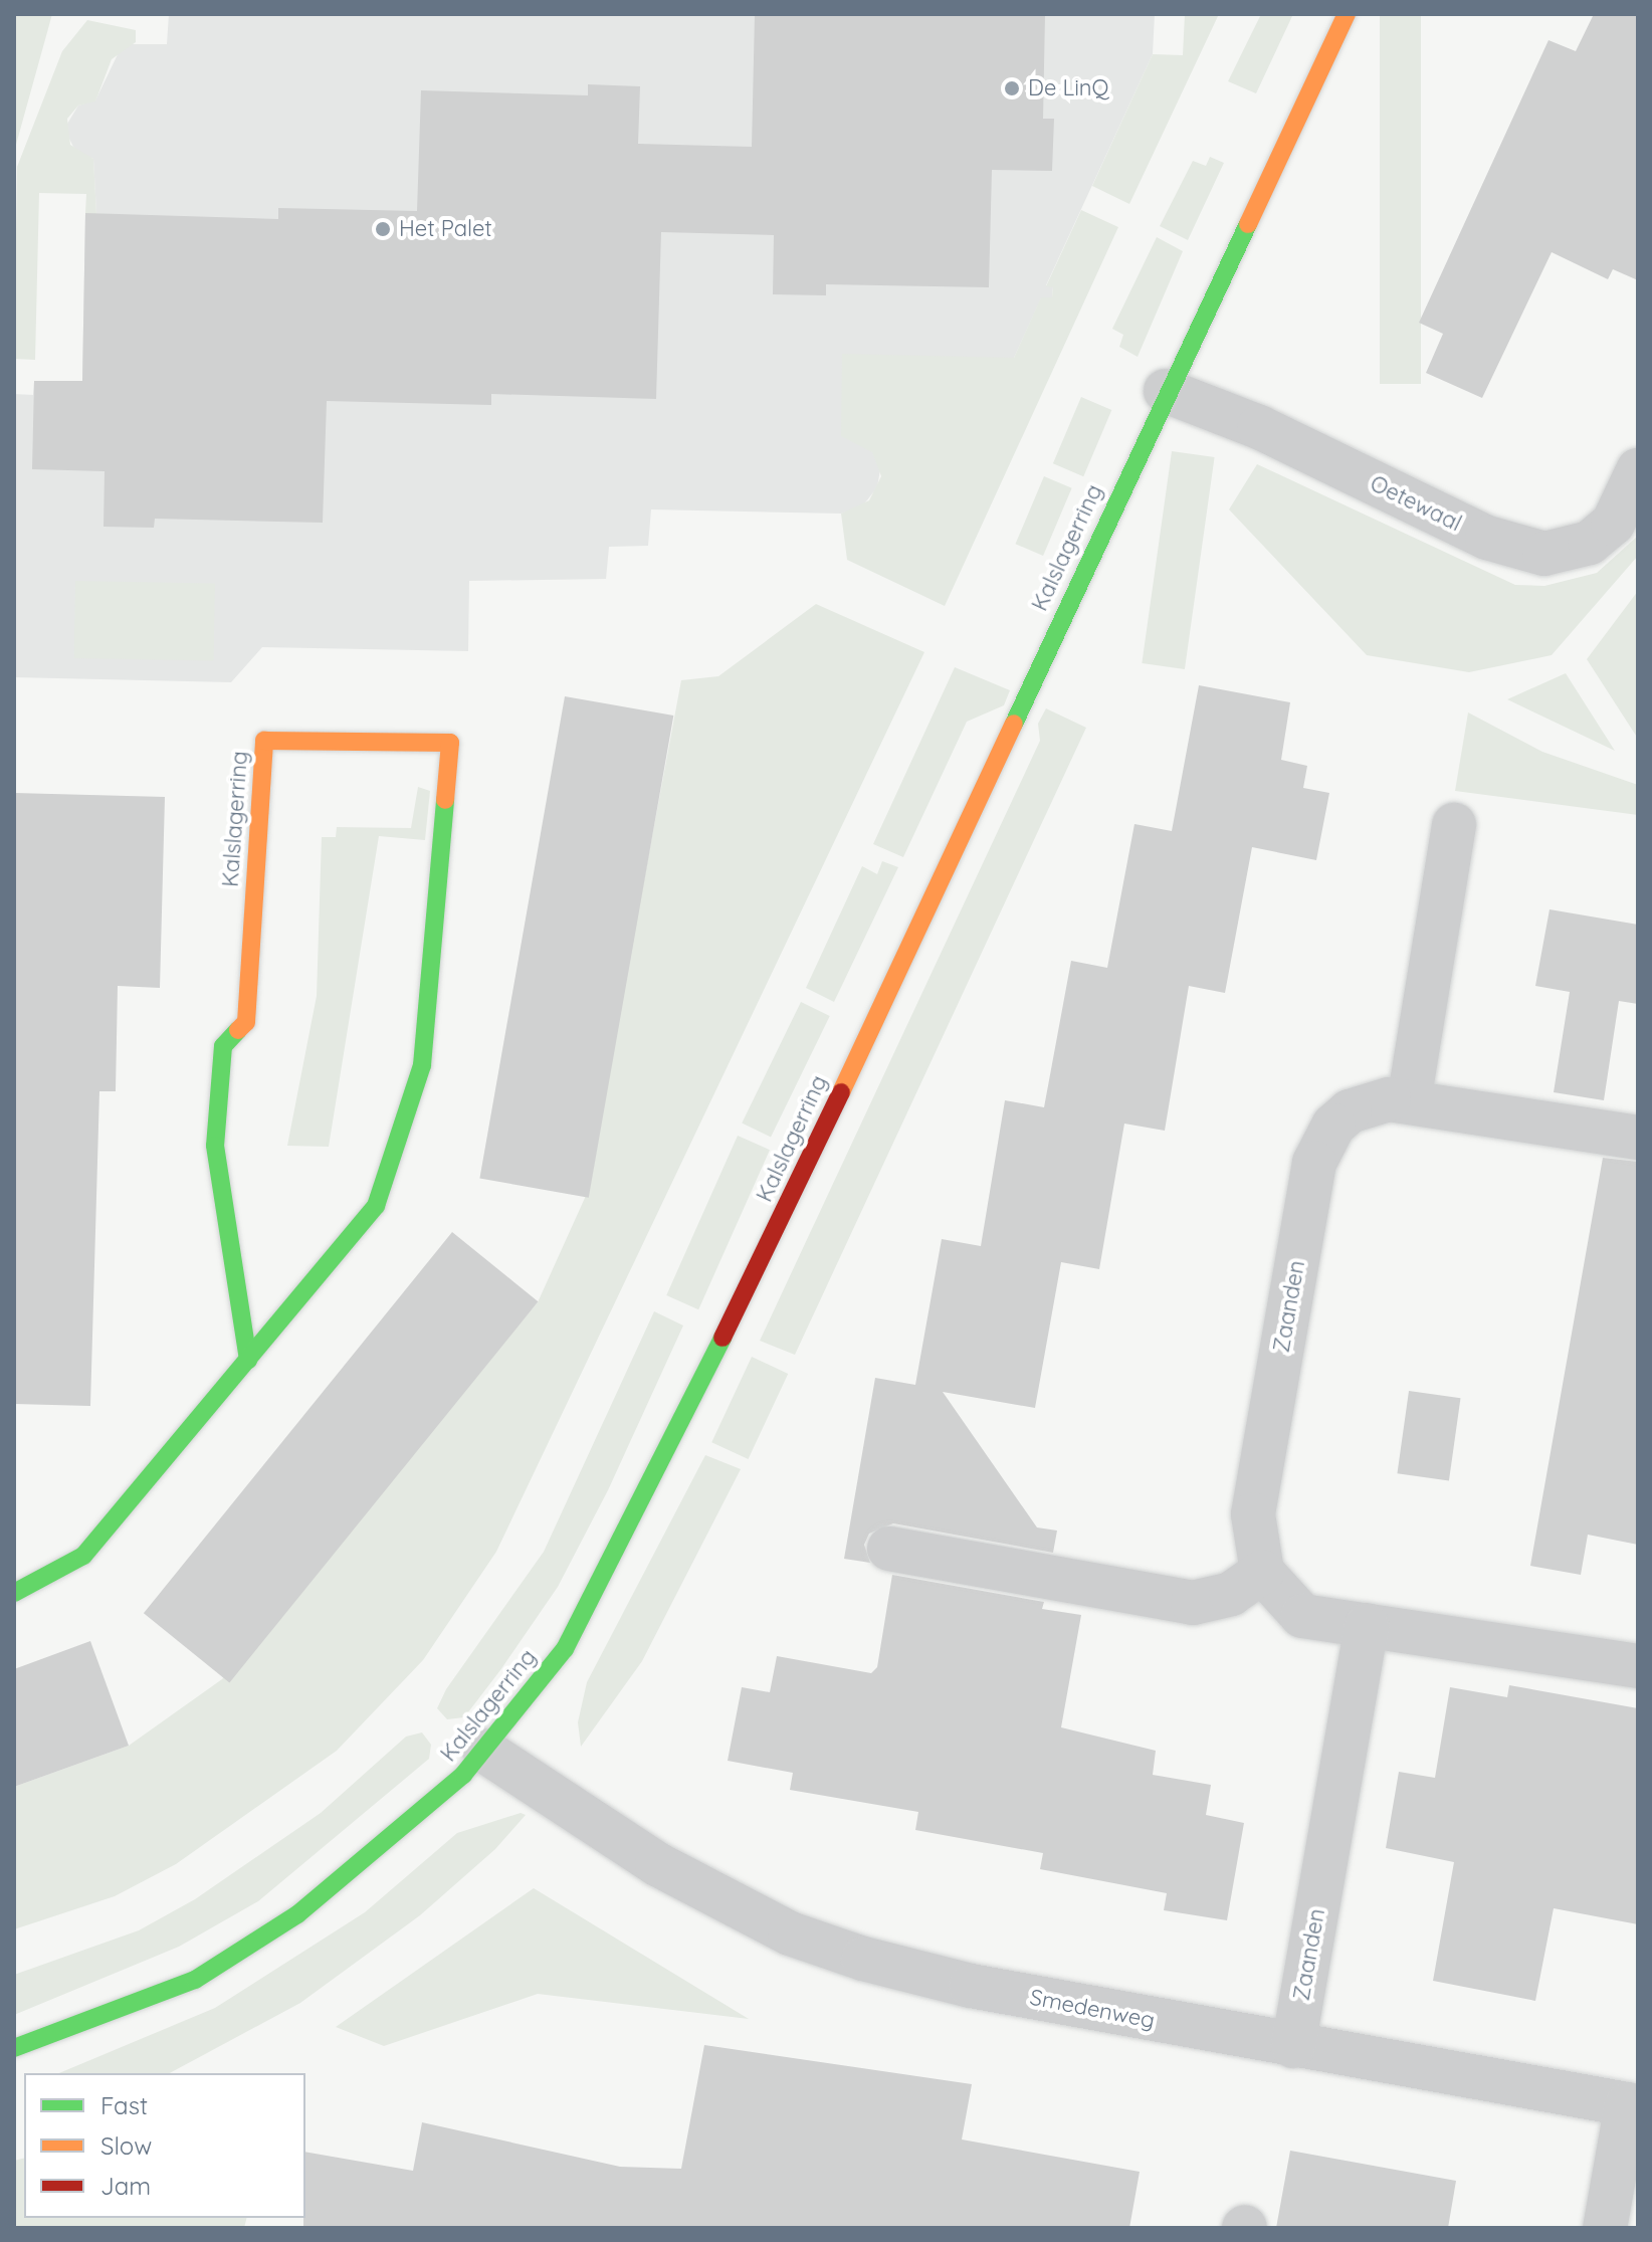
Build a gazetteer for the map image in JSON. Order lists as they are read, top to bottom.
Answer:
{
  "streets": {
    "street": [
      "Oetewaal",
      "Kalslagerring",
      "Zaanden",
      "Smedenweg"
    ]
  },
  "crossings": [
    ["Oetewaal", "Kalslagerring"],
    ["Kalslagerring", "Smedenweg"],
    ["Zaanden", "Smedenweg"]
  ],
  "places": ["De LinQ", "Het Palet"],
  "legend": ["Fast", "Slow", "Jam"]
}
